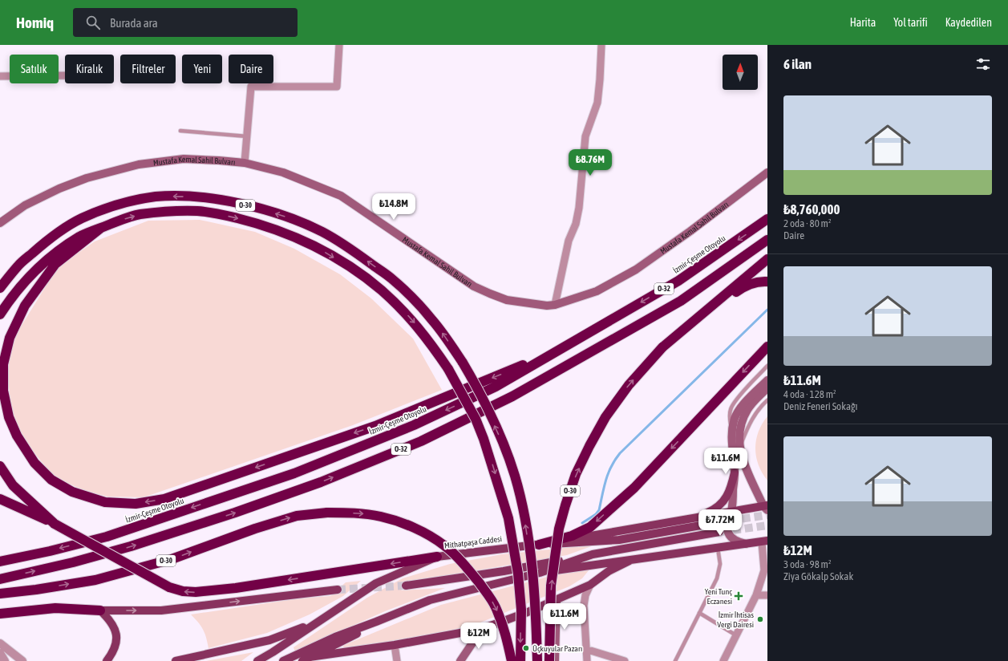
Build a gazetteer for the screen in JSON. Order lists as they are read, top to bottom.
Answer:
{
  "streets": {
    "highway": ["O-30", "İzmir-Çeşme Otoyolu", "O-32"],
    "main road": ["Mustafa Kemal Sahil Bulvarı", "Mithatpaşa Caddesi"]
  },
  "places": {
    "health": ["Yeni Tunç Eczanesi"],
    "other": ["İzmir İhtisas Vergi Dairesi", "Üçkuyular Pazarı"]
  },
  "north": "top",
  "page": {
    "header": "Homiq",
    "search": "Burada ara",
    "nav": ["Harita", "Yol tarifi", "Kaydedilen"],
    "heading": "6 ilan",
    "chip": [
      "Satılık",
      "Kiralık",
      "Filtreler",
      "Yeni",
      "Daire"
    ],
    "list": [
      {
        "name": "₺8,760,000",
        "note": "2 oda · 80 m² · Daire"
      },
      {
        "name": "₺11.6M",
        "note": "4 oda · 128 m² · Deniz Feneri Sokağı"
      },
      {
        "name": "₺12M",
        "note": "3 oda · 98 m² · Ziya Gökalp Sokak"
      }
    ],
    "price": [
      "₺8.76M",
      "₺14.8M",
      "₺11.6M",
      "₺7.72M",
      "₺11.6M",
      "₺12M"
    ]
  }
}
